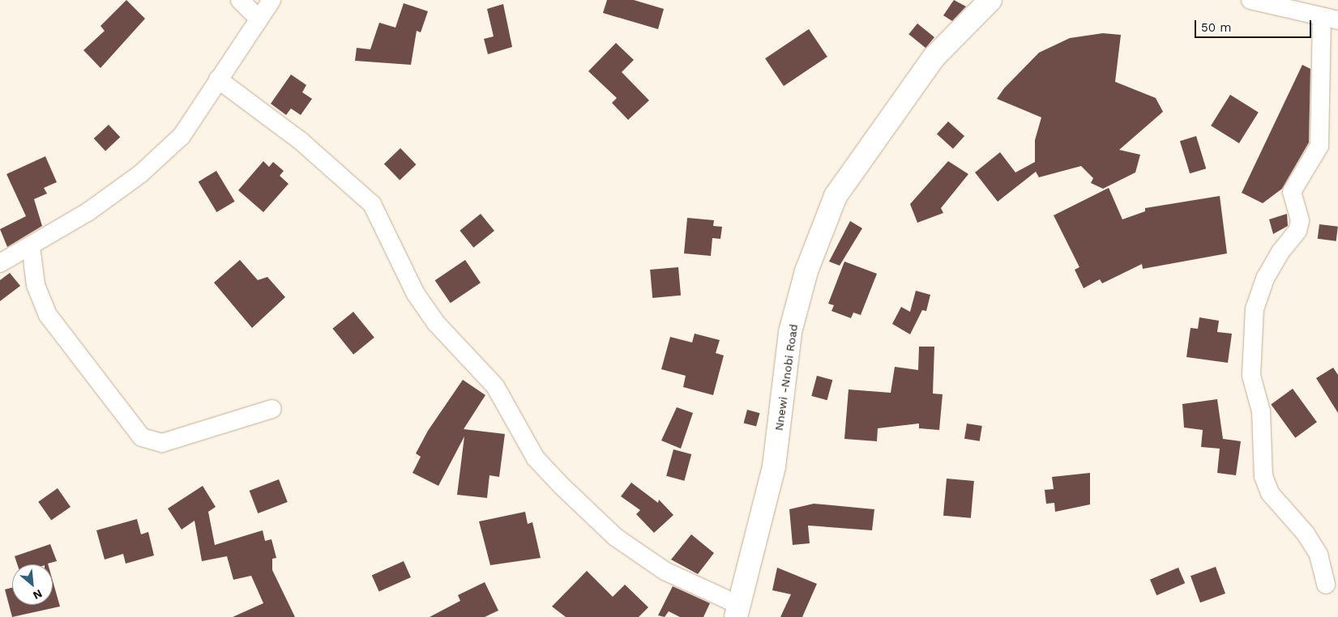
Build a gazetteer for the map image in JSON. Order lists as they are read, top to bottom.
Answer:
{
  "streets": {
    "main road": ["Nnewi -Nnobi Road"]
  },
  "scale_bar": "50 m",
  "north": "bottom right"
}
